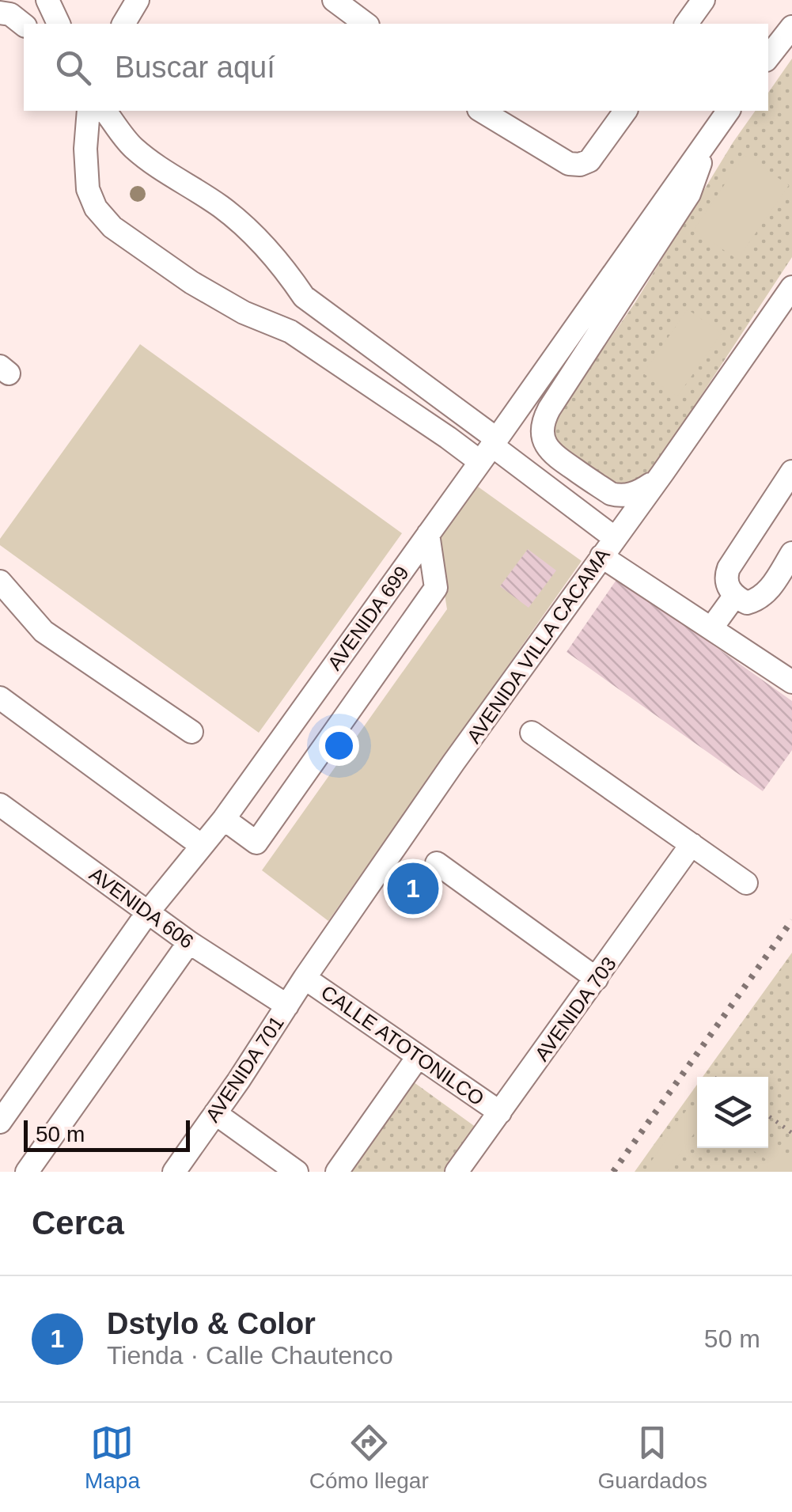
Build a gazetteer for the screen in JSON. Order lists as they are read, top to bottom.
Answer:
{
  "streets": {
    "street": [
      "AVENIDA 699",
      "AVENIDA VILLA CACAMA",
      "AVENIDA 606",
      "AVENIDA 703",
      "CALLE ATOTONILCO",
      "AVENIDA 701"
    ]
  },
  "crossings": [
    ["AVENIDA 699", "AVENIDA 606"],
    ["AVENIDA VILLA CACAMA", "AVENIDA 606"],
    ["AVENIDA VILLA CACAMA", "CALLE ATOTONILCO"],
    ["AVENIDA VILLA CACAMA", "AVENIDA 701"],
    ["AVENIDA 606", "AVENIDA 701"],
    ["AVENIDA 703", "CALLE ATOTONILCO"]
  ],
  "scale_bar": "50 m",
  "page": {
    "search": "Buscar aquí",
    "pins": "1",
    "scale": "50 m",
    "heading": "Cerca",
    "list": [
      {
        "mark": "1",
        "name": "Dstylo & Color",
        "note": "Tienda · Calle Chautenco",
        "value": "50 m"
      }
    ],
    "nav": ["Mapa", "Cómo llegar", "Guardados"]
  }
}
